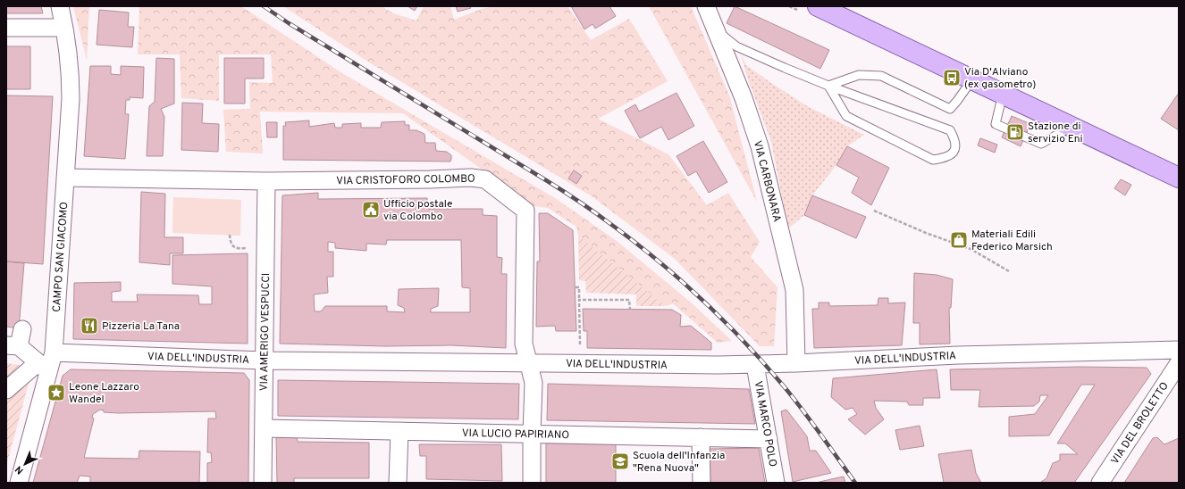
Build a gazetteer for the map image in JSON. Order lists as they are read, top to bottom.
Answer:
{
  "streets": {
    "street": [
      "VIA CRISTOFORO COLOMBO",
      "VIA CARBONARA",
      "CAMPO SAN GIACOMO",
      "VIA AMERIGO VESPUCCI",
      "VIA DELL'INDUSTRIA",
      "VIA DEL BROLETTO",
      "VIA MARCO POLO",
      "VIA LUCIO PAPIRIANO"
    ]
  },
  "crossings": [
    ["VIA CRISTOFORO COLOMBO", "CAMPO SAN GIACOMO"],
    ["VIA CRISTOFORO COLOMBO", "VIA AMERIGO VESPUCCI"],
    ["VIA CRISTOFORO COLOMBO", "VIA DELL'INDUSTRIA"],
    ["VIA CRISTOFORO COLOMBO", "VIA LUCIO PAPIRIANO"],
    ["VIA CARBONARA", "VIA DELL'INDUSTRIA"],
    ["CAMPO SAN GIACOMO", "VIA DELL'INDUSTRIA"],
    ["VIA AMERIGO VESPUCCI", "VIA DELL'INDUSTRIA"],
    ["VIA AMERIGO VESPUCCI", "VIA LUCIO PAPIRIANO"],
    ["VIA DELL'INDUSTRIA", "VIA MARCO POLO"],
    ["VIA MARCO POLO", "VIA LUCIO PAPIRIANO"]
  ],
  "places": {
    "bus stop": ["Via D'Alviano (ex gasometro)"],
    "fuel station": ["Stazione di servizio Eni"],
    "public building": ["Ufficio postale via Colombo"],
    "shop": ["Materiali Edili Federico Marsich"],
    "restaurant": ["Pizzeria La Tana"],
    "place": ["Leone Lazzaro Wandel"],
    "school or university": ["Scuola dell'Infanzia \"Rena Nuova\""]
  },
  "north": "bottom left"
}
